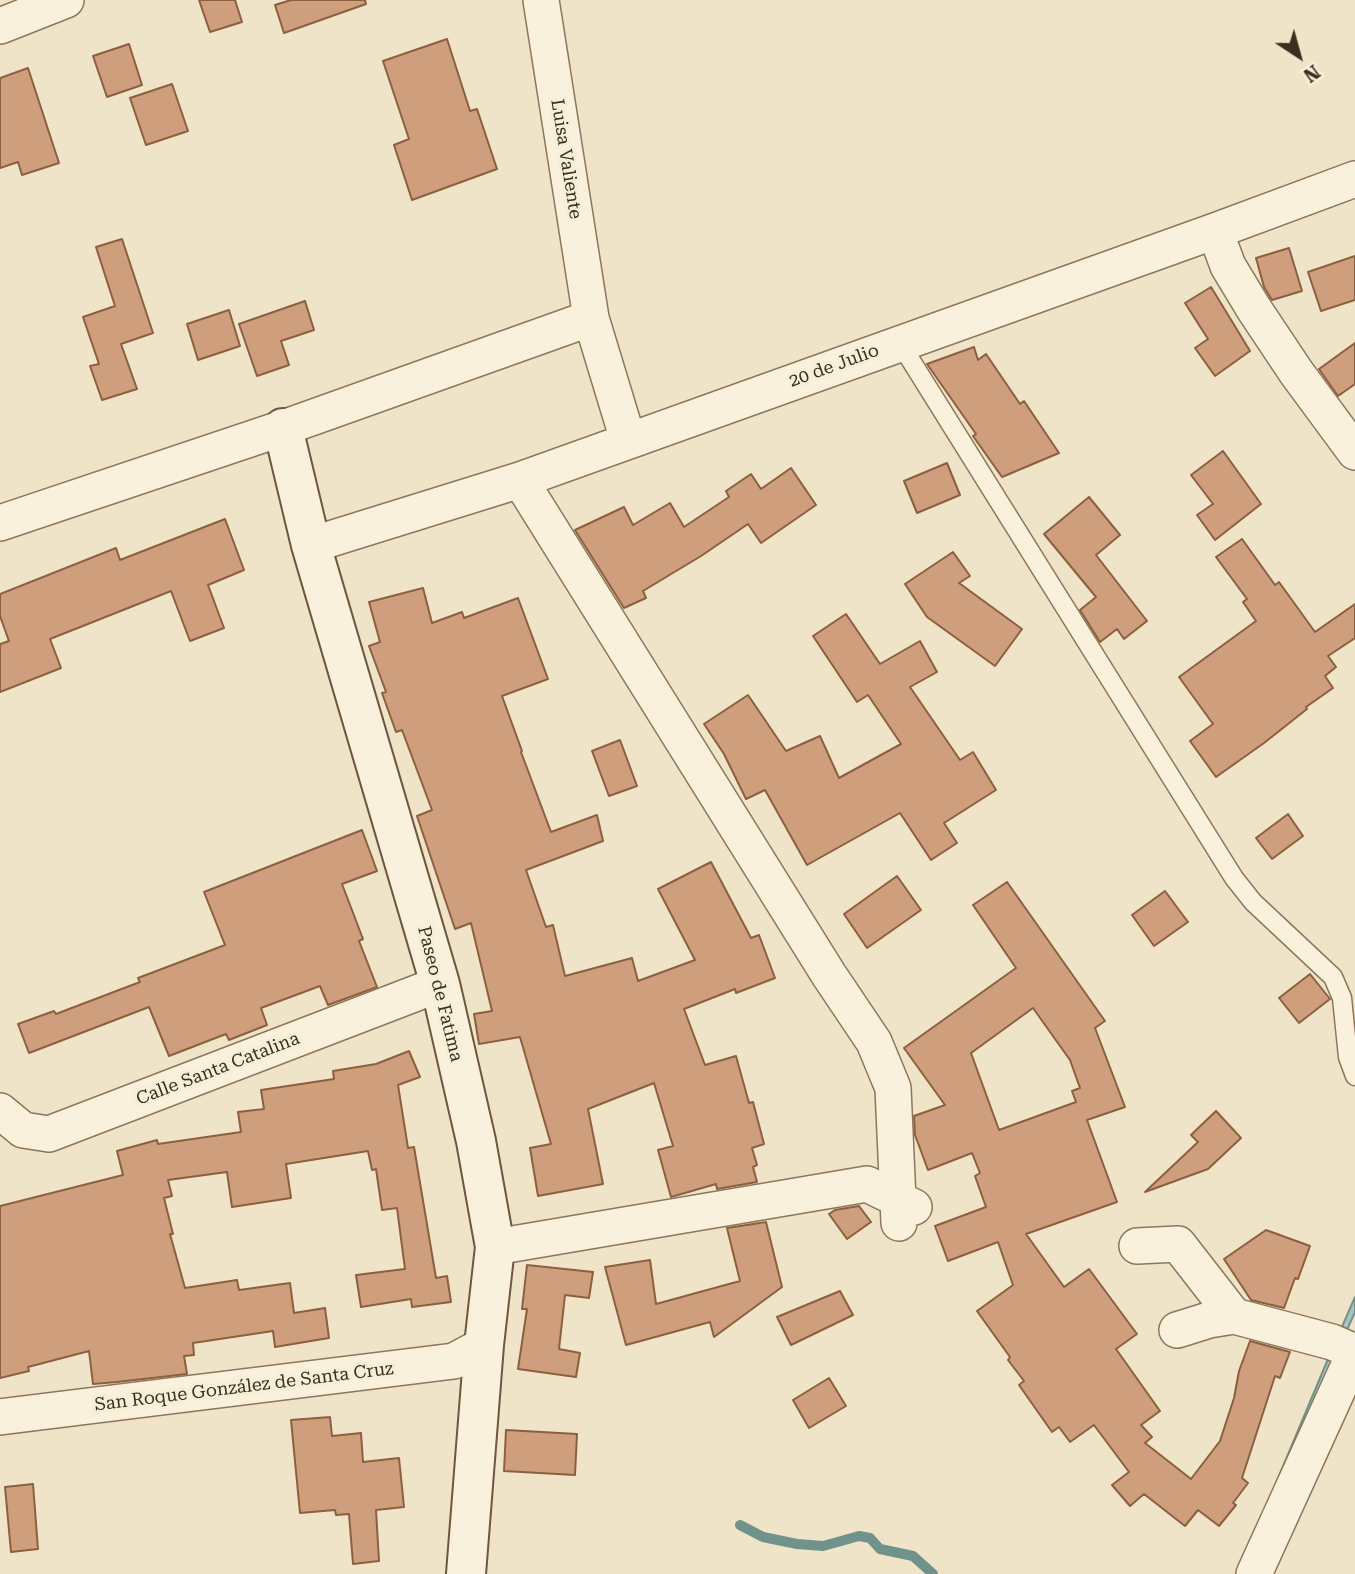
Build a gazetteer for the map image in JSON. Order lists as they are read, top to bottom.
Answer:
{
  "streets": {
    "street": [
      "Luisa Valiente",
      "20 de Julio",
      "Paseo de Fatima",
      "Calle Santa Catalina",
      "San Roque González de Santa Cruz"
    ]
  },
  "crossings": [
    ["Luisa Valiente", "20 de Julio"],
    ["20 de Julio", "Paseo de Fatima"],
    ["Paseo de Fatima", "Calle Santa Catalina"],
    ["Paseo de Fatima", "San Roque González de Santa Cruz"]
  ],
  "north": "bottom right"
}
